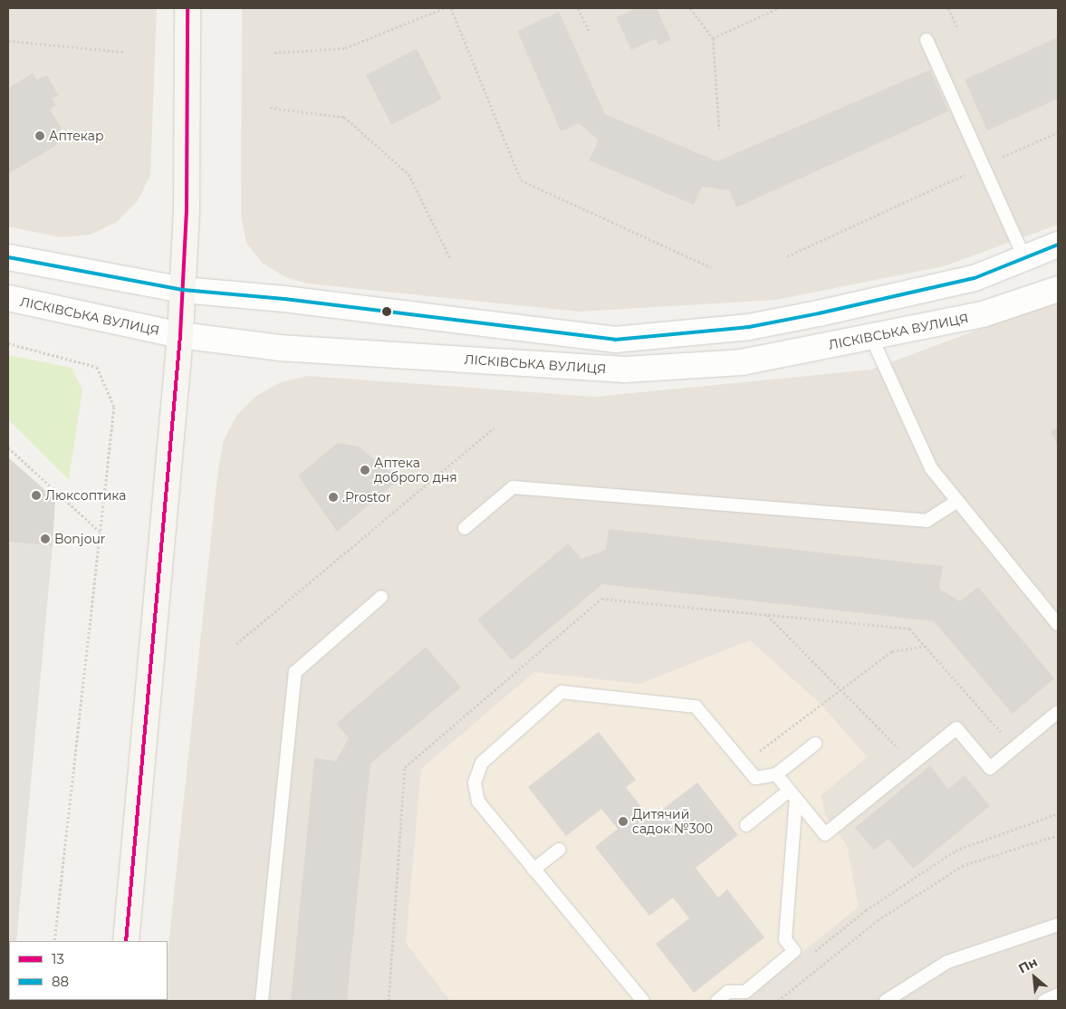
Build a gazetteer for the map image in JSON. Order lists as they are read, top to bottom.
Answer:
{
  "streets": {
    "street": ["ЛІСКІВСЬКА ВУЛИЦЯ"]
  },
  "places": [
    "Аптекар",
    "Аптека доброго дня",
    "Люксоптика",
    ".Prostor",
    "Bonjour",
    "Дитячий садок №300"
  ],
  "lines": ["transit line 13", "transit line 88"],
  "legend": ["13", "88"],
  "north": "top left"
}
